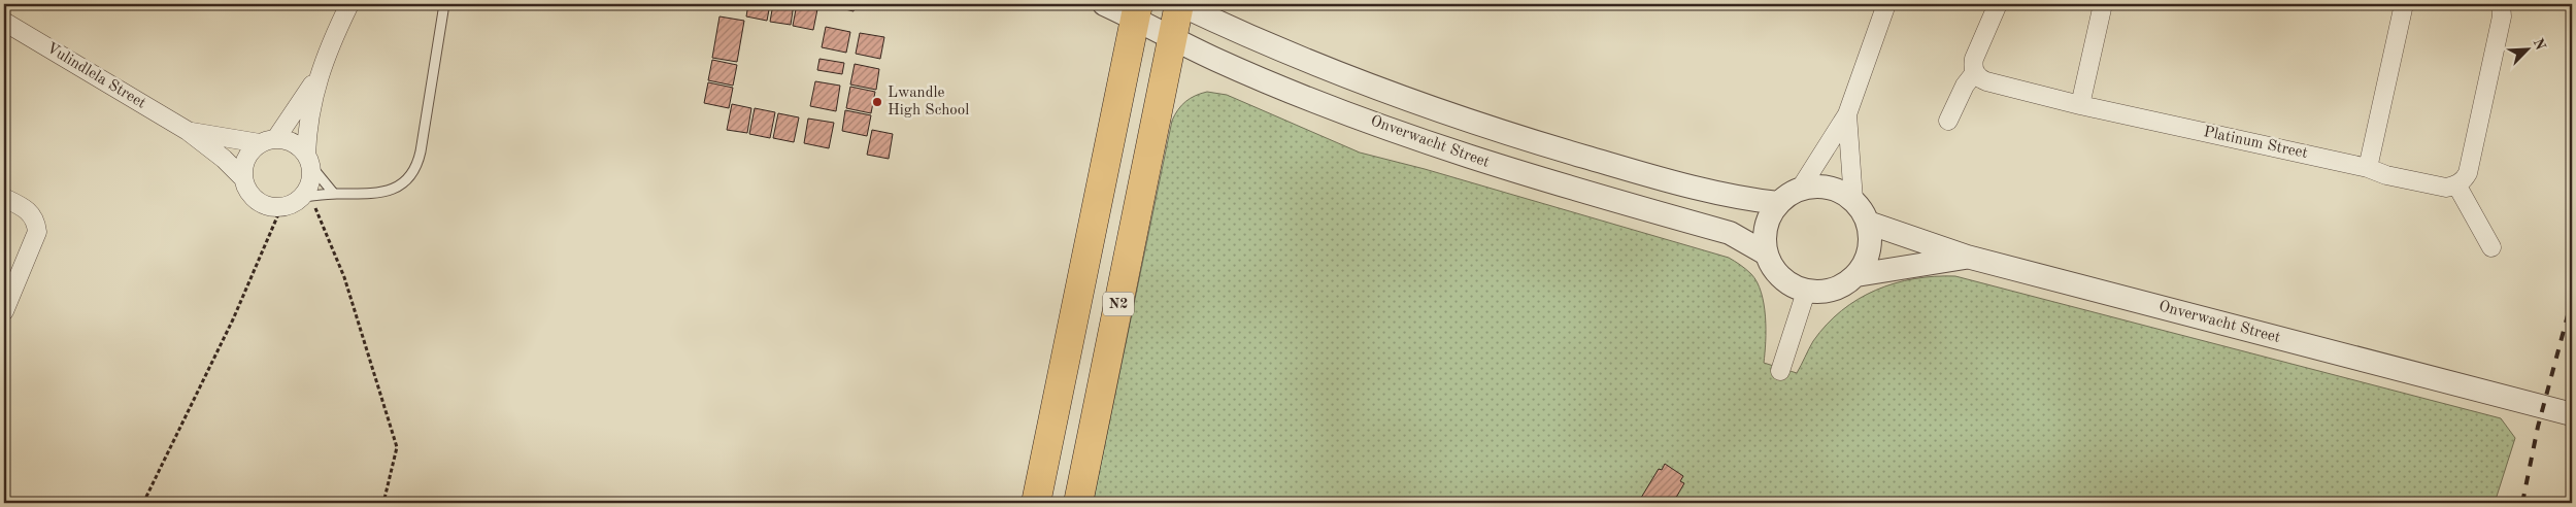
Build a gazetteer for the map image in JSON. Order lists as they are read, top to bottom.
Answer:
{
  "streets": {
    "highway": ["N2"],
    "street": ["Vulindlela Street", "Onverwacht Street", "Platinum Street"]
  },
  "crossings": [
    ["Onverwacht Street", "N2"]
  ],
  "places": ["Lwandle High School"],
  "north": "top right"
}
